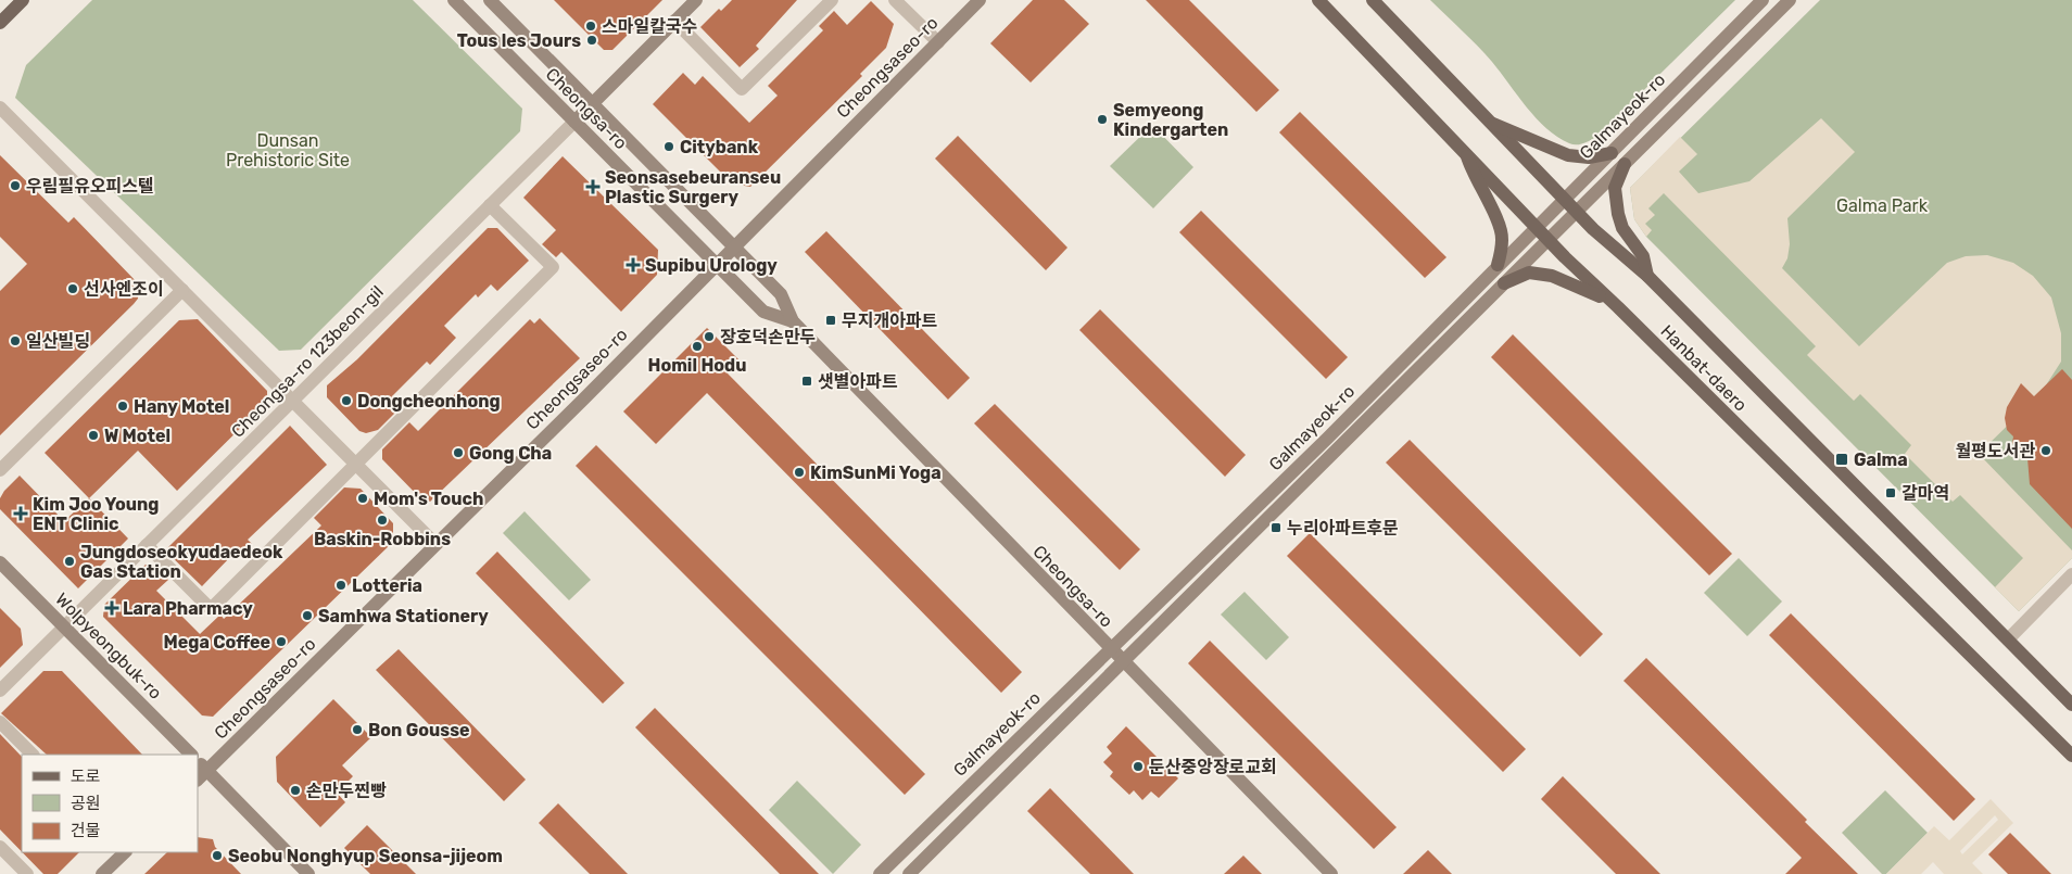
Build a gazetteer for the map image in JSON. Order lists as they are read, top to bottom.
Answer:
{
  "streets": {
    "main road": ["Hanbat-daero"],
    "street": [
      "Cheongsaseo-ro",
      "Cheongsa-ro",
      "Galmayeok-ro",
      "Cheongsa-ro 123beon-gil",
      "Wolpyeongbuk-ro"
    ]
  },
  "crossings": [
    ["Cheongsaseo-ro", "Cheongsa-ro"],
    ["Cheongsa-ro", "Galmayeok-ro"],
    ["Cheongsa-ro", "Cheongsa-ro 123beon-gil"],
    ["Galmayeok-ro", "Hanbat-daero"],
    ["Cheongsa-ro 123beon-gil", "Wolpyeongbuk-ro"]
  ],
  "parks": ["Dunsan Prehistoric Site", "Galma Park"],
  "places": {
    "other": [
      "스마일칼국수",
      "Tous les Jours",
      "Semyeong Kindergarten",
      "Citybank",
      "우림필유오피스텔",
      "선사엔조이",
      "장호덕손만두",
      "일산빌딩",
      "Homil Hodu",
      "Dongcheonhong",
      "Hany Motel",
      "W Motel",
      "월평도서관",
      "Gong Cha",
      "KimSunMi Yoga",
      "Mom's Touch",
      "Baskin-Robbins",
      "Jungdoseokyudaedeok Gas Station",
      "Lotteria",
      "Samhwa Stationery",
      "Mega Coffee",
      "Bon Gousse",
      "둔산중앙장로교회",
      "손만두찐빵",
      "Seobu Nonghyup Seonsa-jijeom"
    ],
    "health": [
      "Seonsasebeuranseu Plastic Surgery",
      "Supibu Urology",
      "Kim Joo Young ENT Clinic",
      "Lara Pharmacy"
    ],
    "transit": [
      "무지개아파트",
      "샛별아파트",
      "Galma",
      "갈마역",
      "누리아파트후문"
    ]
  },
  "legend": ["도로", "공원", "건물"]
}
